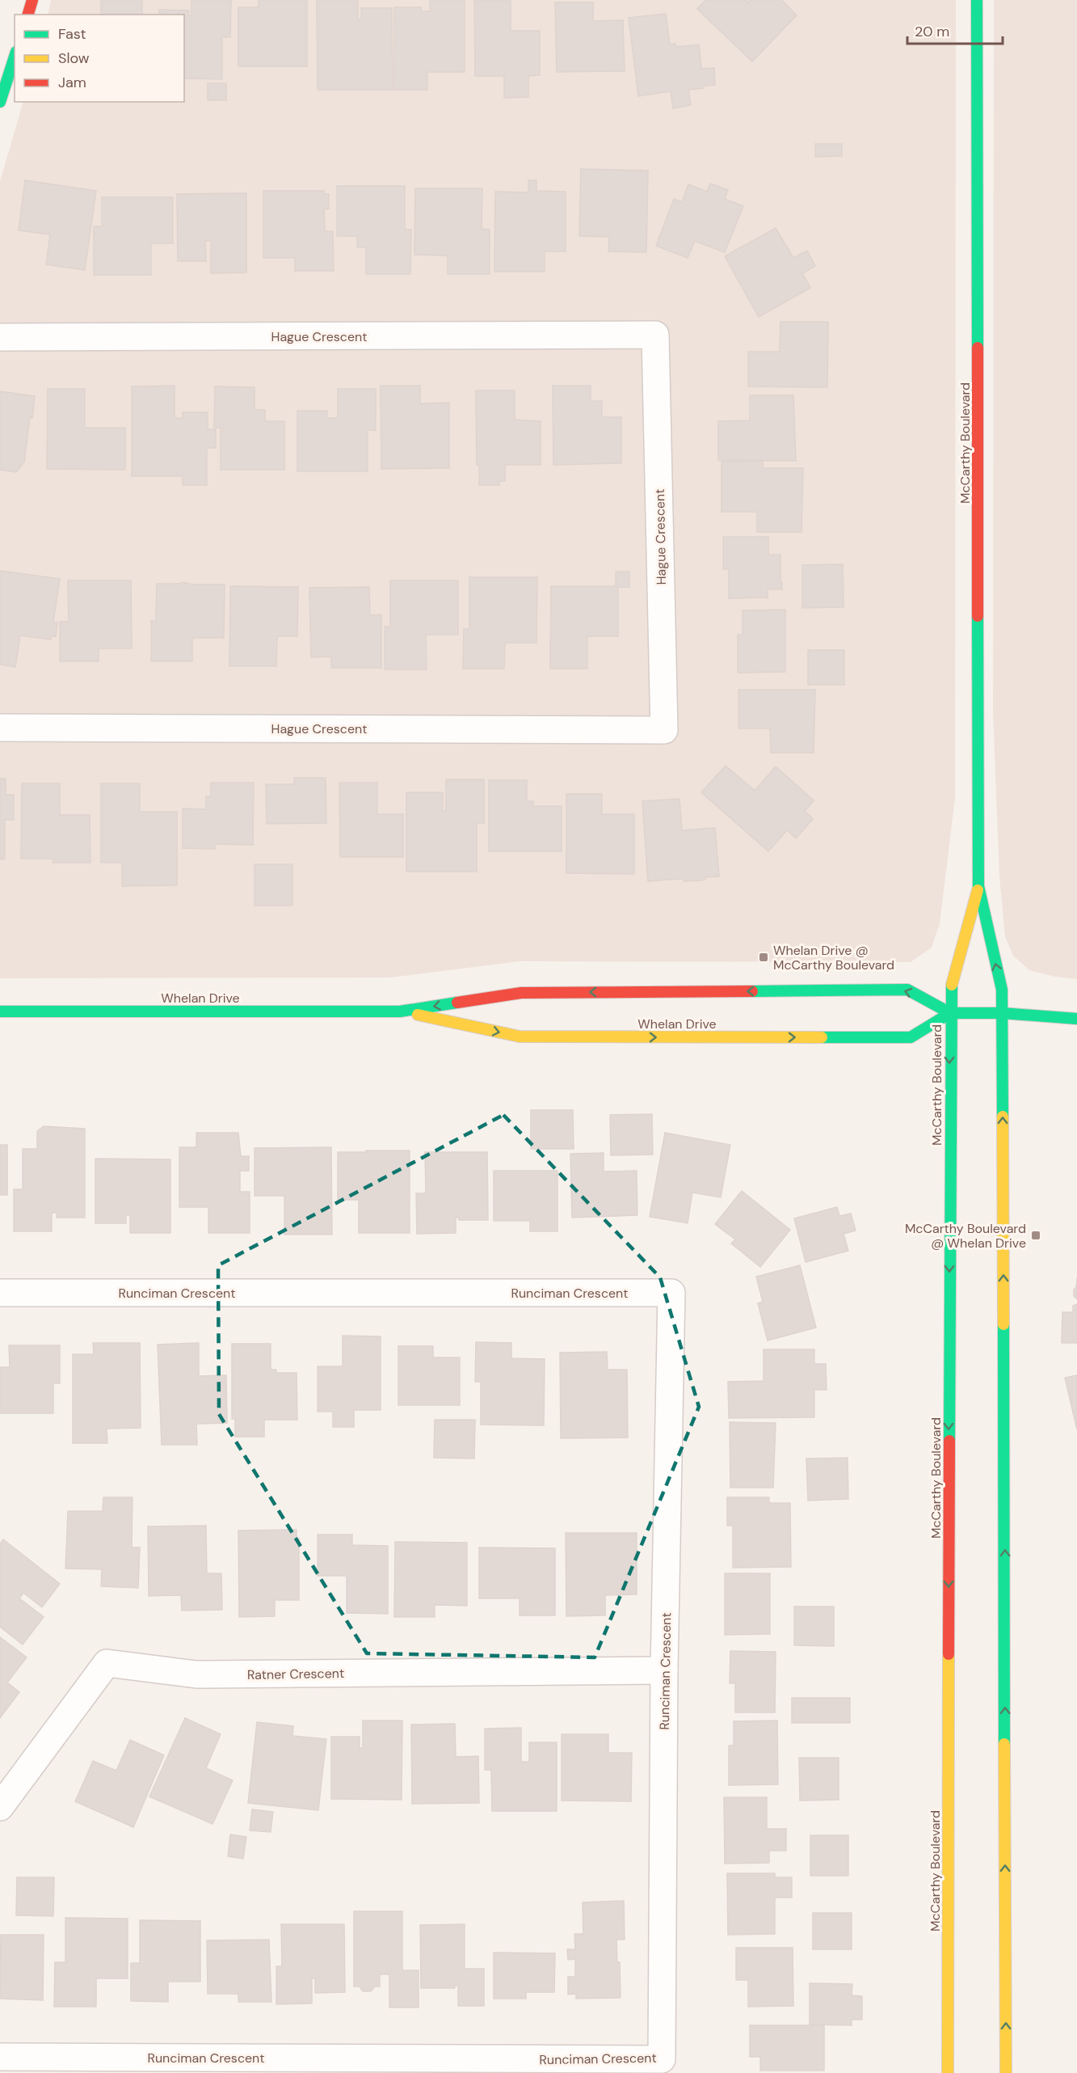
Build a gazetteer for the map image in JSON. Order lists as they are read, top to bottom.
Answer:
{
  "streets": {
    "main road": ["McCarthy Boulevard", "Whelan Drive"],
    "street": ["Hague Crescent", "Runciman Crescent", "Ratner Crescent"]
  },
  "crossings": [
    ["McCarthy Boulevard", "Whelan Drive"],
    ["Runciman Crescent", "Ratner Crescent"]
  ],
  "places": {
    "transit": ["Whelan Drive @ McCarthy Boulevard", "McCarthy Boulevard @ Whelan Drive"]
  },
  "legend": ["Fast", "Slow", "Jam"],
  "scale_bar": "20 m"
}
